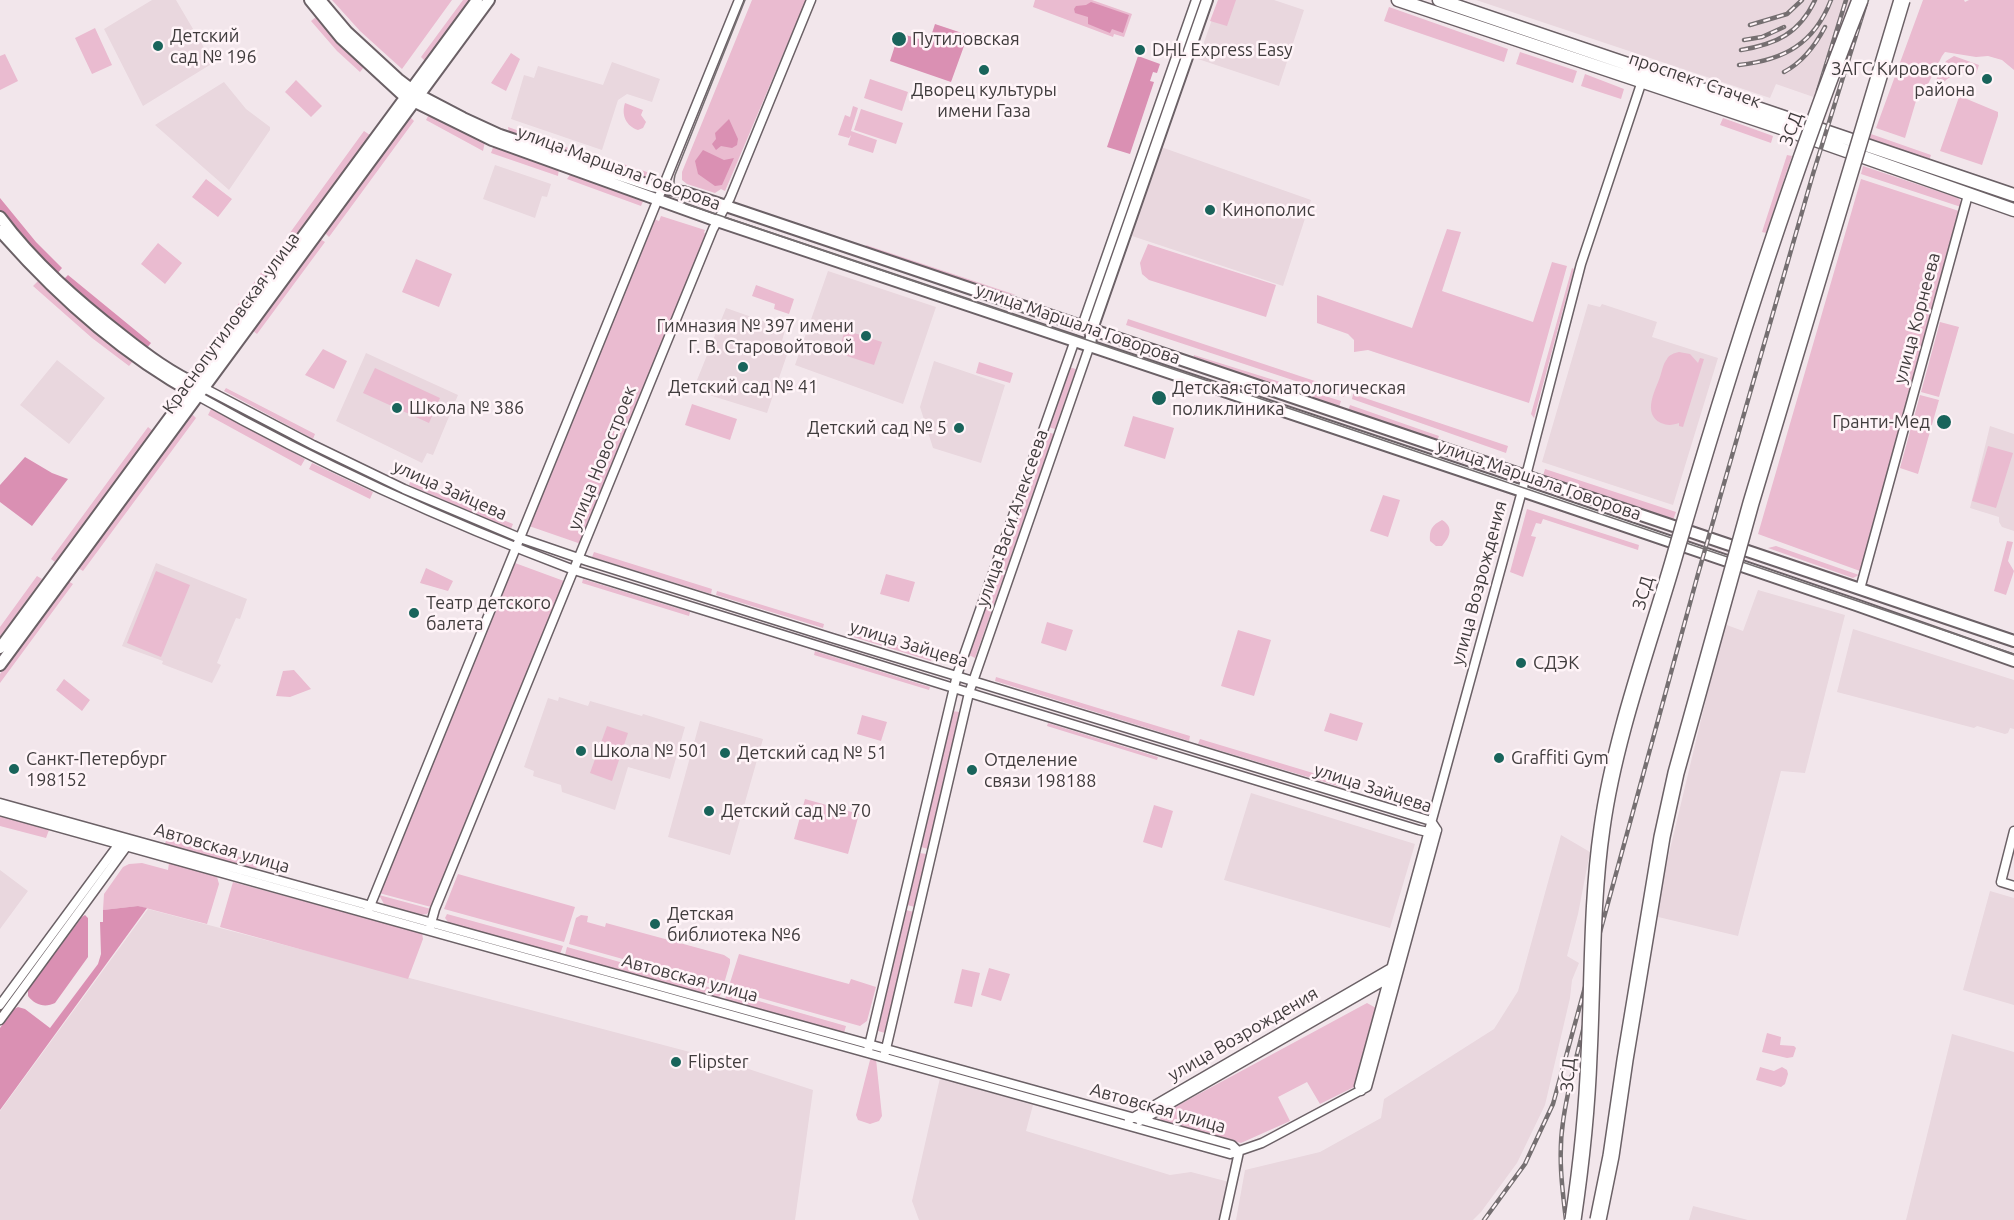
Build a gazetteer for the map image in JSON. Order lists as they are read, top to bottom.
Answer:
{
  "streets": {
    "highway": ["ЗСД"],
    "main road": [
      "проспект Стачек",
      "улица Маршала Говорова",
      "Краснопутиловская улица",
      "улица Зайцева",
      "улица Васи Алексеева"
    ],
    "street": [
      "улица Корнеева",
      "улица Новостроек",
      "улица Возрождения",
      "Автовская улица"
    ]
  },
  "crossings": [
    ["проспект Стачек", "улица Корнеева"],
    ["проспект Стачек", "улица Возрождения"],
    ["улица Маршала Говорова", "улица Корнеева"],
    ["улица Маршала Говорова", "Краснопутиловская улица"],
    ["улица Маршала Говорова", "улица Новостроек"],
    ["улица Маршала Говорова", "улица Васи Алексеева"],
    ["улица Маршала Говорова", "улица Возрождения"],
    ["Краснопутиловская улица", "улица Зайцева"],
    ["улица Новостроек", "улица Зайцева"],
    ["улица Новостроек", "Автовская улица"],
    ["улица Зайцева", "улица Васи Алексеева"],
    ["улица Зайцева", "улица Возрождения"],
    ["улица Васи Алексеева", "Автовская улица"],
    ["улица Возрождения", "Автовская улица"]
  ],
  "places": [
    "Путиловская",
    "Детский сад № 196",
    "DHL Express Easy",
    "Дворец культуры имени Газа",
    "ЗАГС Кировского района",
    "Кинополис",
    "Гимназия № 397 имени Г. В. Старовойтовой",
    "Детский сад № 41",
    "Детская стоматологическая поликлиника",
    "Школа № 386",
    "Гранти-Мед",
    "Детский сад № 5",
    "Театр детского балета",
    "СДЭК",
    "Школа № 501",
    "Детский сад № 51",
    "Graffiti Gym",
    "Санкт-Петербург 198152",
    "Отделение связи 198188",
    "Детский сад № 70",
    "Детская библиотека №6",
    "Flipster"
  ]
}
